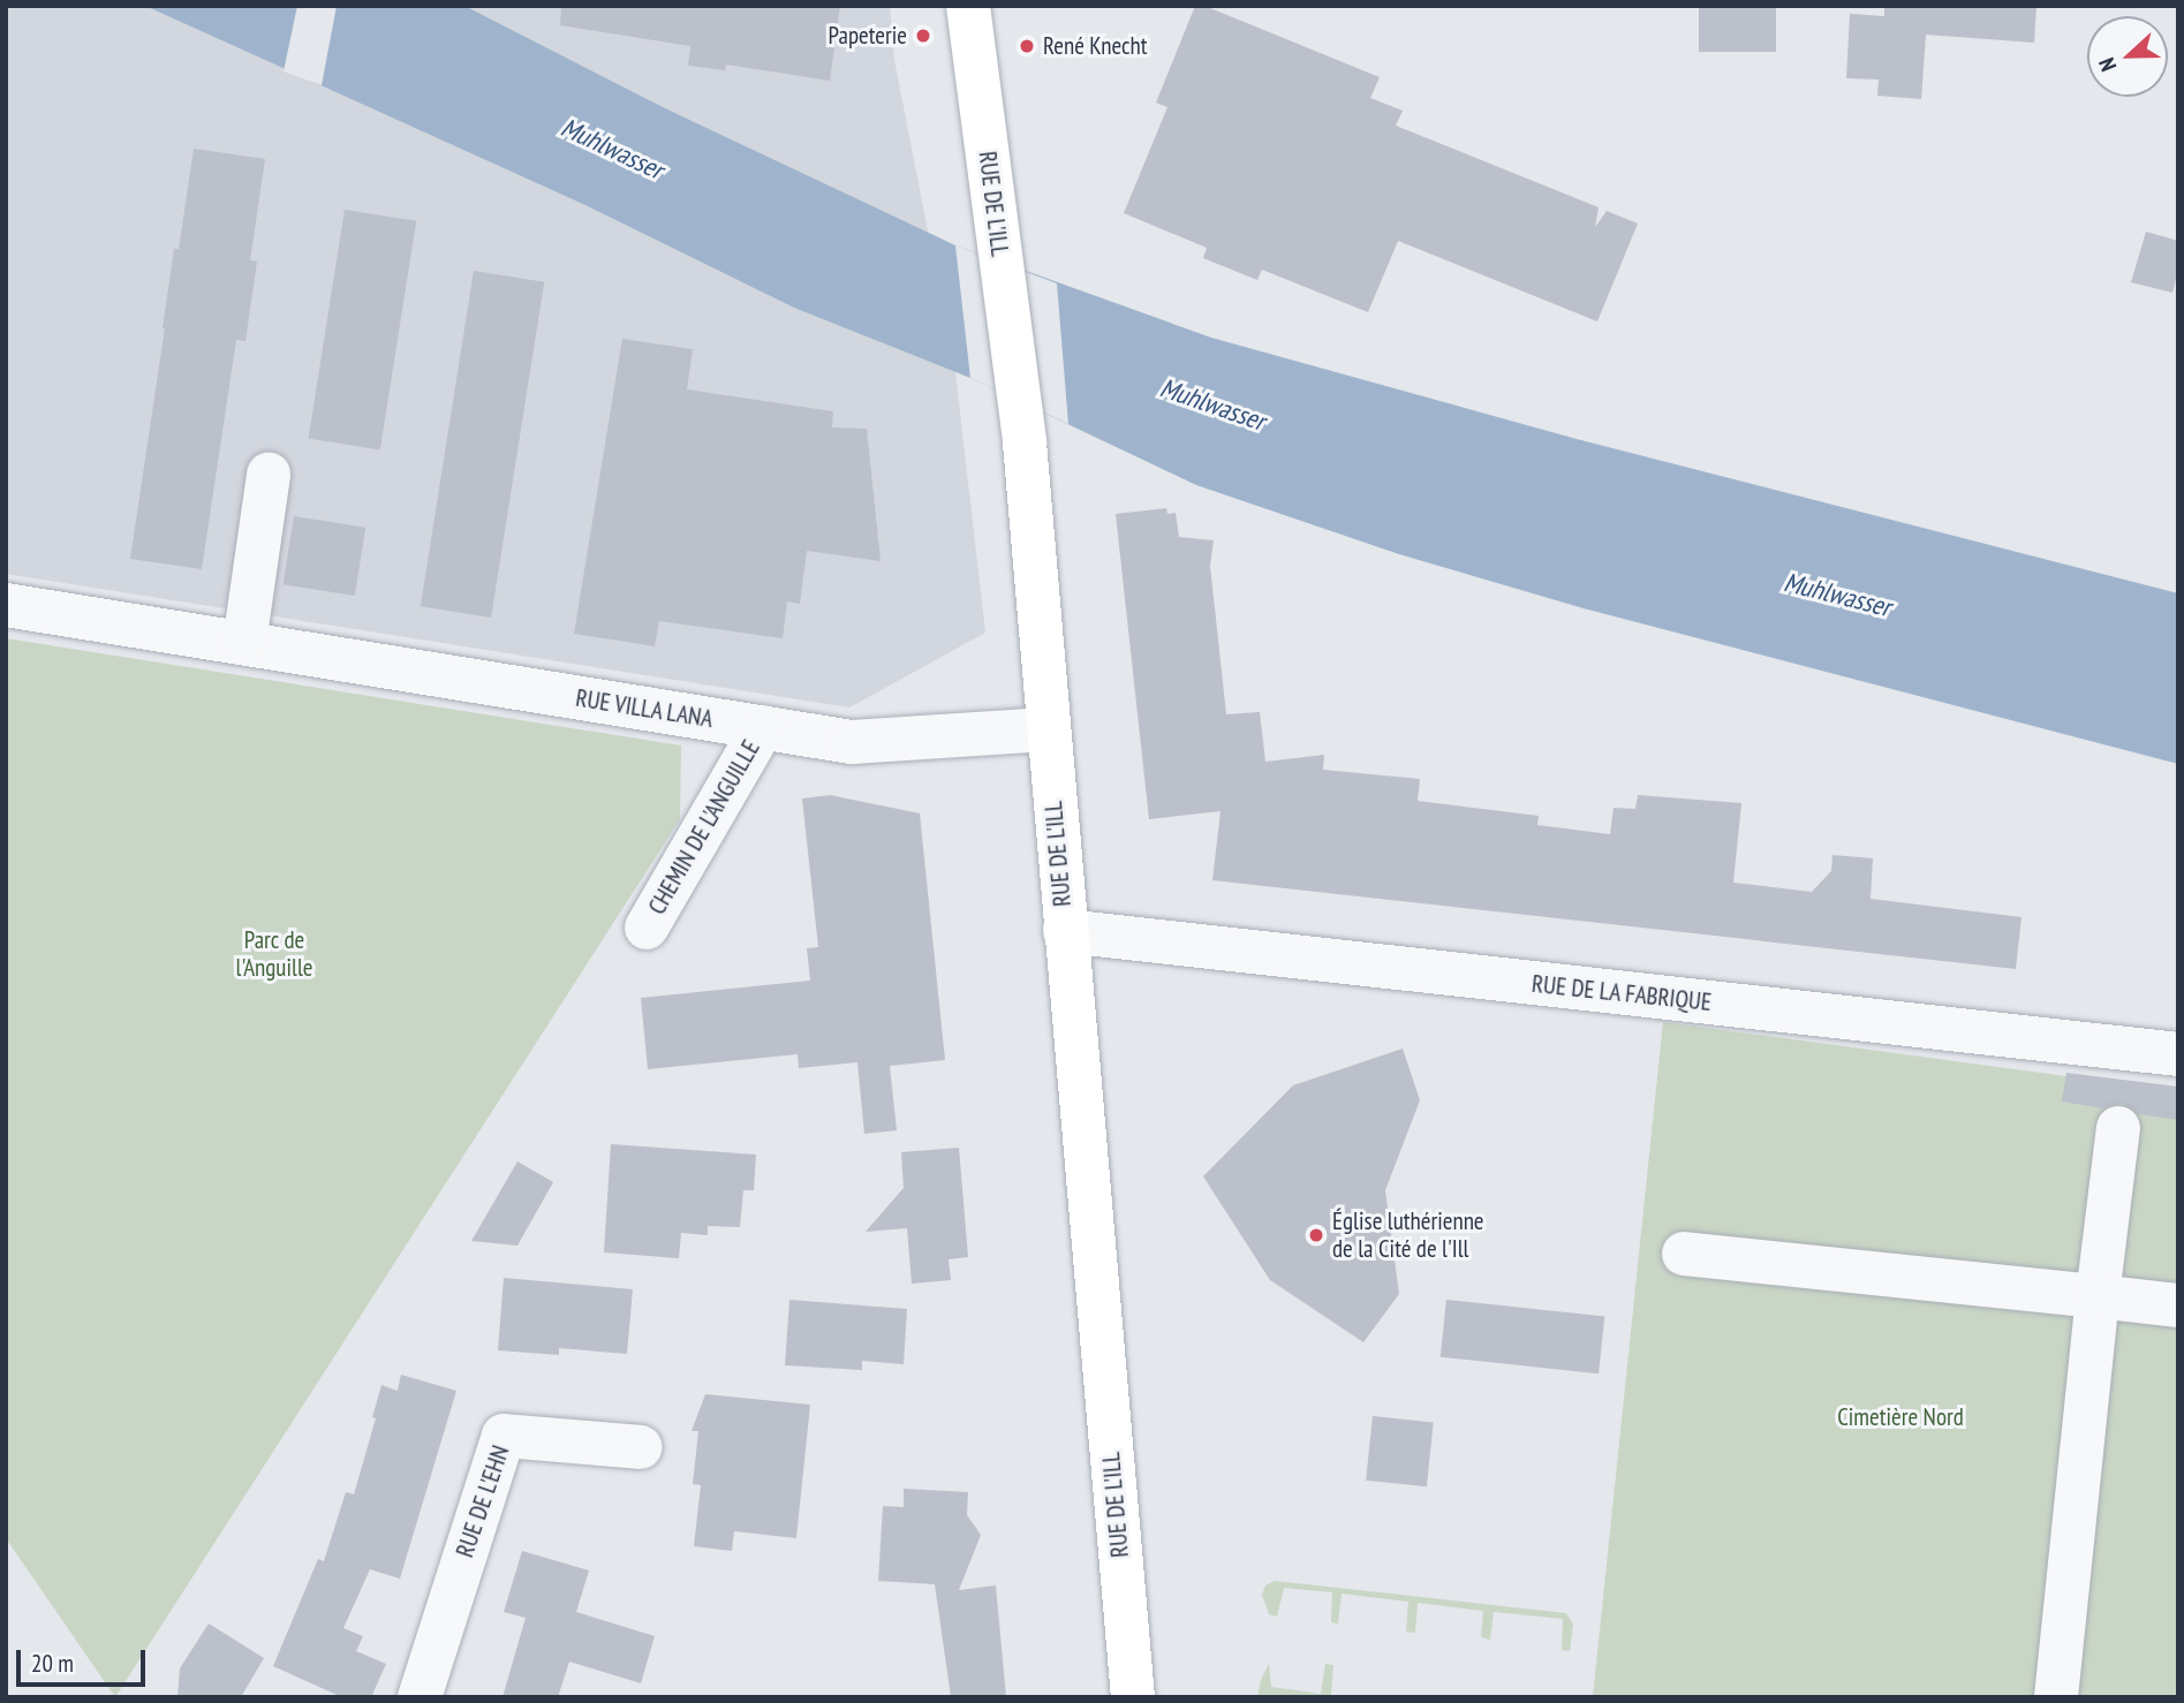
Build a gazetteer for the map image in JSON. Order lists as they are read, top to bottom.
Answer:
{
  "streets": {
    "main road": ["RUE DE L'ILL"],
    "street": [
      "RUE VILLA LANA",
      "CHEMIN DE L'ANGUILLE",
      "RUE DE LA FABRIQUE",
      "RUE DE L'EHN"
    ]
  },
  "crossings": [
    ["RUE DE L'ILL", "RUE VILLA LANA"],
    ["RUE DE L'ILL", "RUE DE LA FABRIQUE"],
    ["RUE VILLA LANA", "CHEMIN DE L'ANGUILLE"]
  ],
  "water": ["Muhlwasser"],
  "parks": ["Parc de l'Anguille", "Cimetière Nord"],
  "places": ["Papeterie", "René Knecht", "Église luthérienne de la Cité de l'Ill"],
  "scale_bar": "20 m",
  "north": "left"
}
